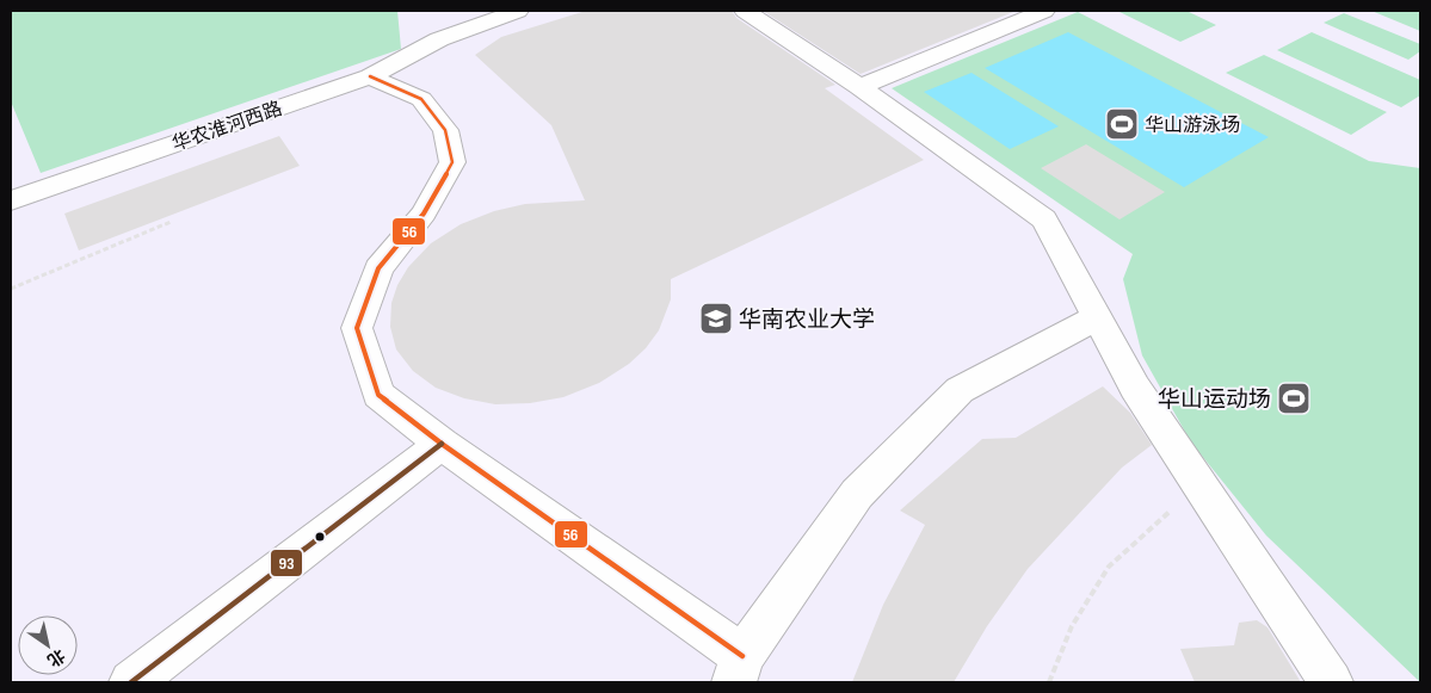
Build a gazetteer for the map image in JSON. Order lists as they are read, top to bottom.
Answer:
{
  "streets": {
    "street": ["华农淮河西路"]
  },
  "places": {
    "sports": ["华山游泳场", "华山运动场"],
    "school or university": ["华南农业大学"]
  },
  "lines": ["transit line 56", "transit line 93"],
  "north": "bottom right"
}
